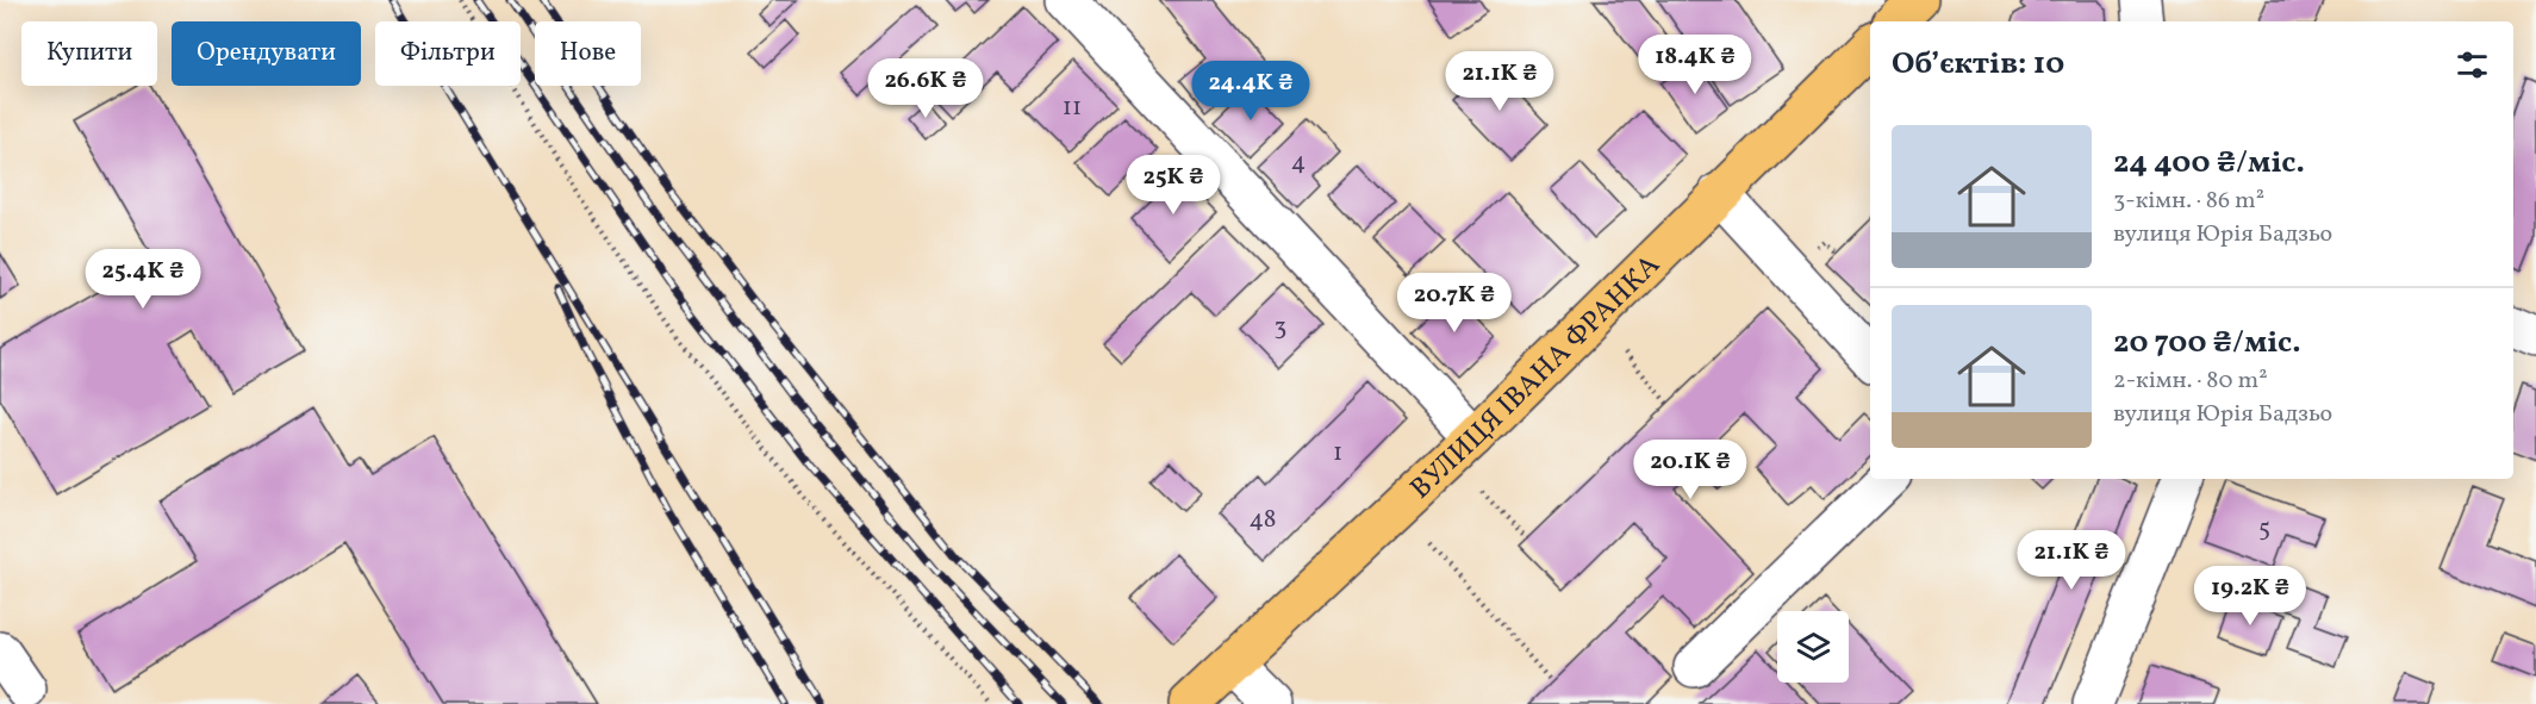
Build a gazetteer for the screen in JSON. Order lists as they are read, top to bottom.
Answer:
{
  "streets": {
    "main road": ["ВУЛИЦЯ ІВАНА ФРАНКА"]
  },
  "house_numbers": [
    "11",
    "4",
    "3",
    "1",
    "48",
    "5"
  ],
  "page": {
    "chip": [
      "Купити",
      "Орендувати",
      "Фільтри",
      "Нове"
    ],
    "heading": "Об’єктів: 10",
    "price": [
      "18.4K ₴",
      "21.1K ₴",
      "26.6K ₴",
      "24.4K ₴",
      "25K ₴",
      "25.4K ₴",
      "20.7K ₴",
      "20.1K ₴",
      "21.1K ₴",
      "19.2K ₴"
    ],
    "list": [
      {
        "name": "24 400 ₴/міс.",
        "note": "3-кімн. · 86 m² · вулиця Юрія Бадзьо"
      },
      {
        "name": "20 700 ₴/міс.",
        "note": "2-кімн. · 80 m² · вулиця Юрія Бадзьо"
      }
    ]
  }
}
